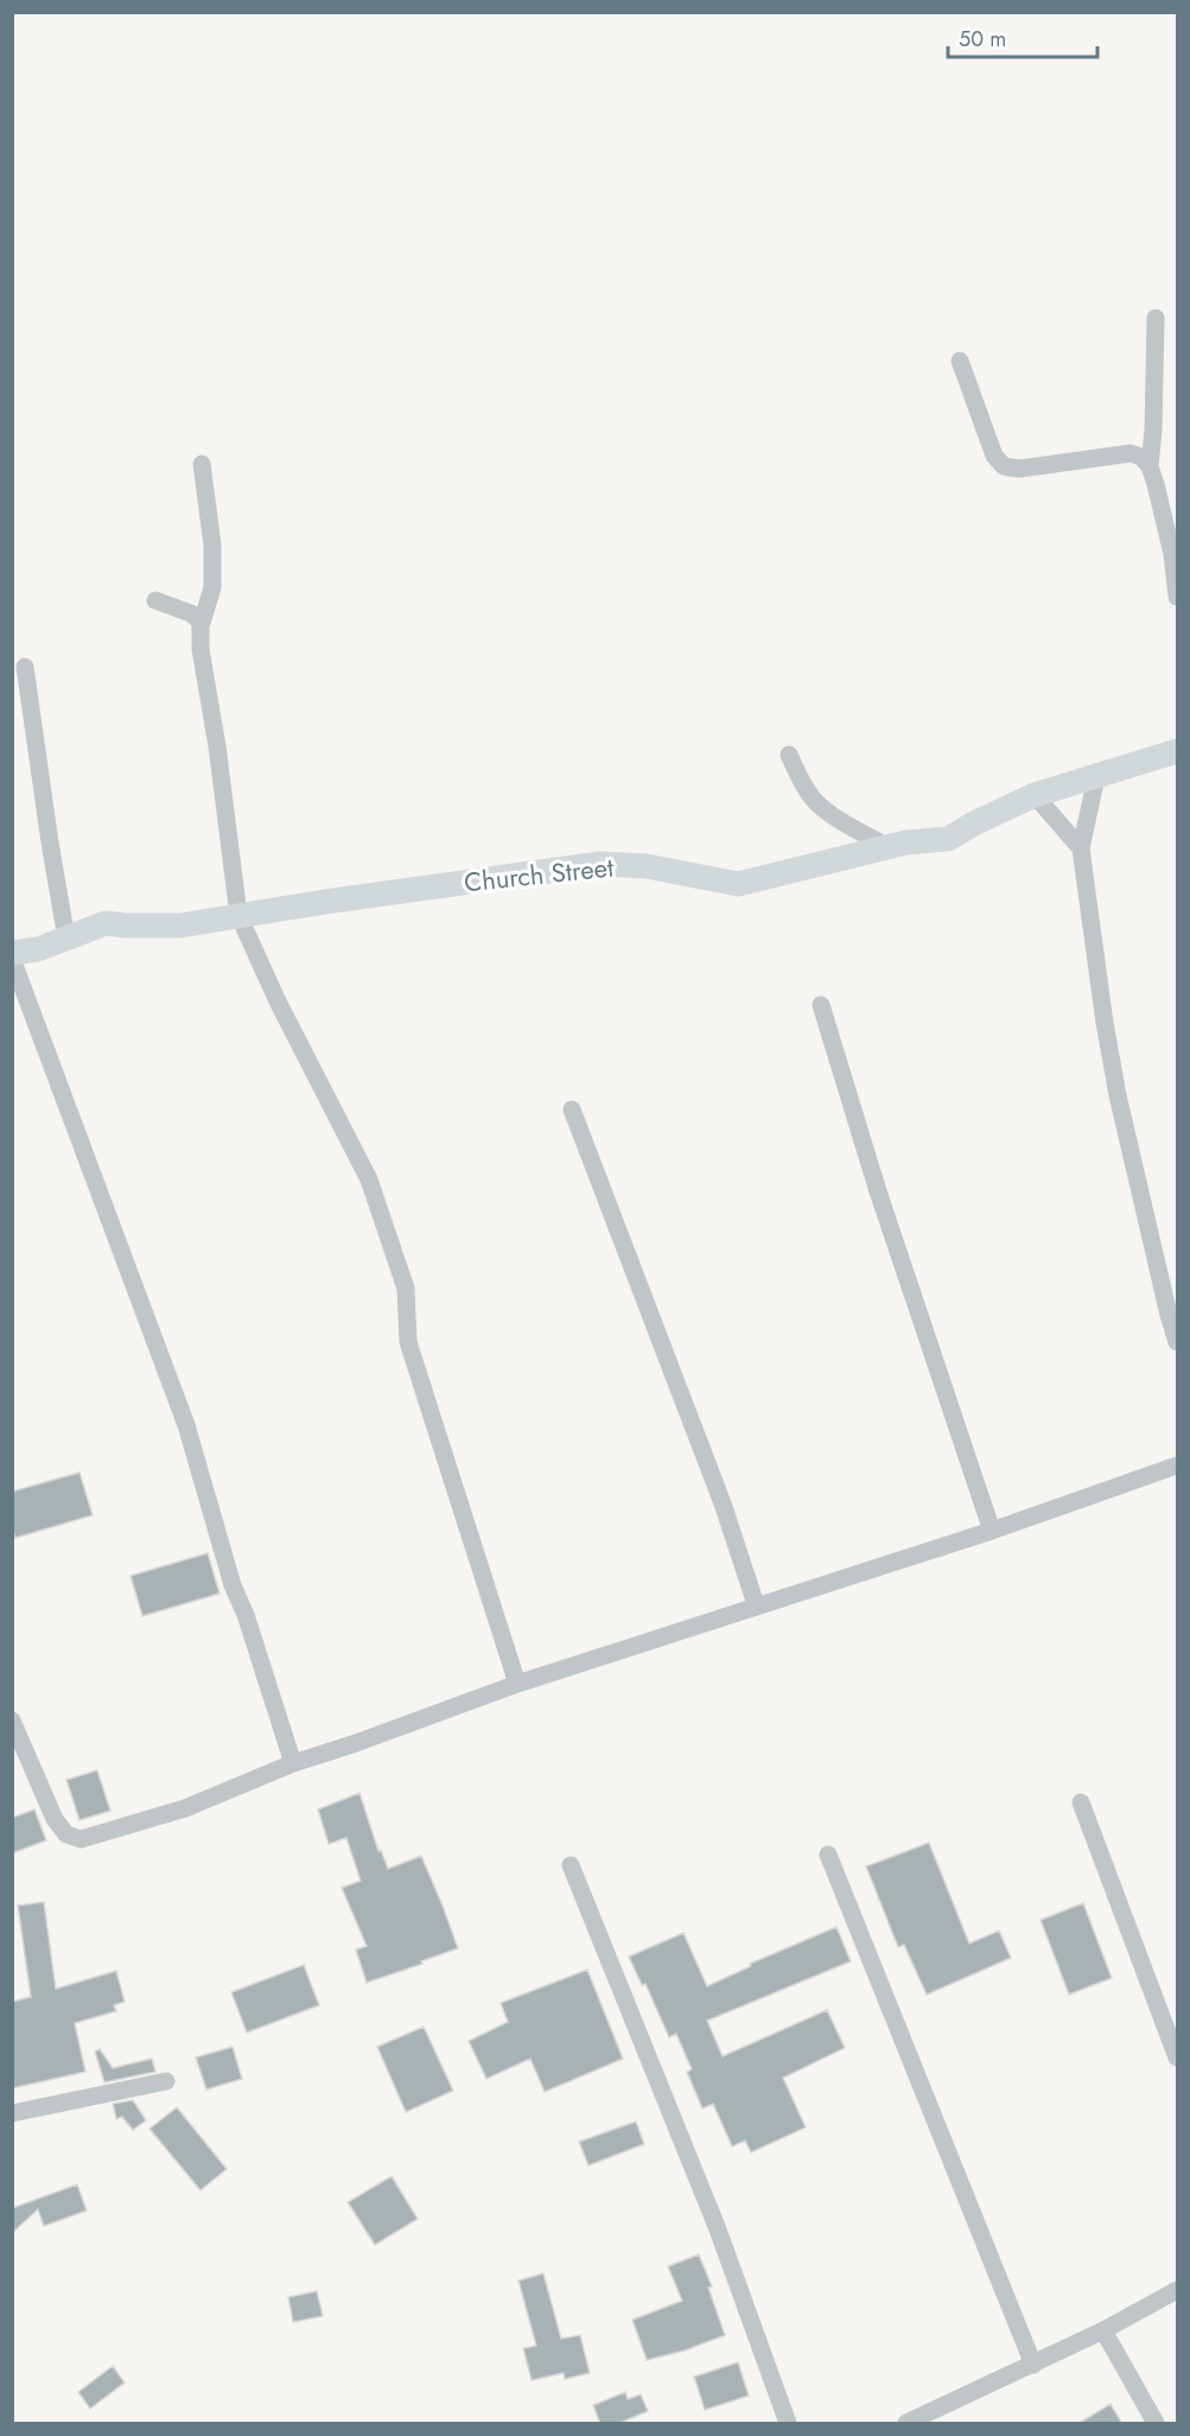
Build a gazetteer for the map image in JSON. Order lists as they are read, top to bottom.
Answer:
{
  "streets": {
    "street": ["Church Street"]
  },
  "scale_bar": "50 m"
}
